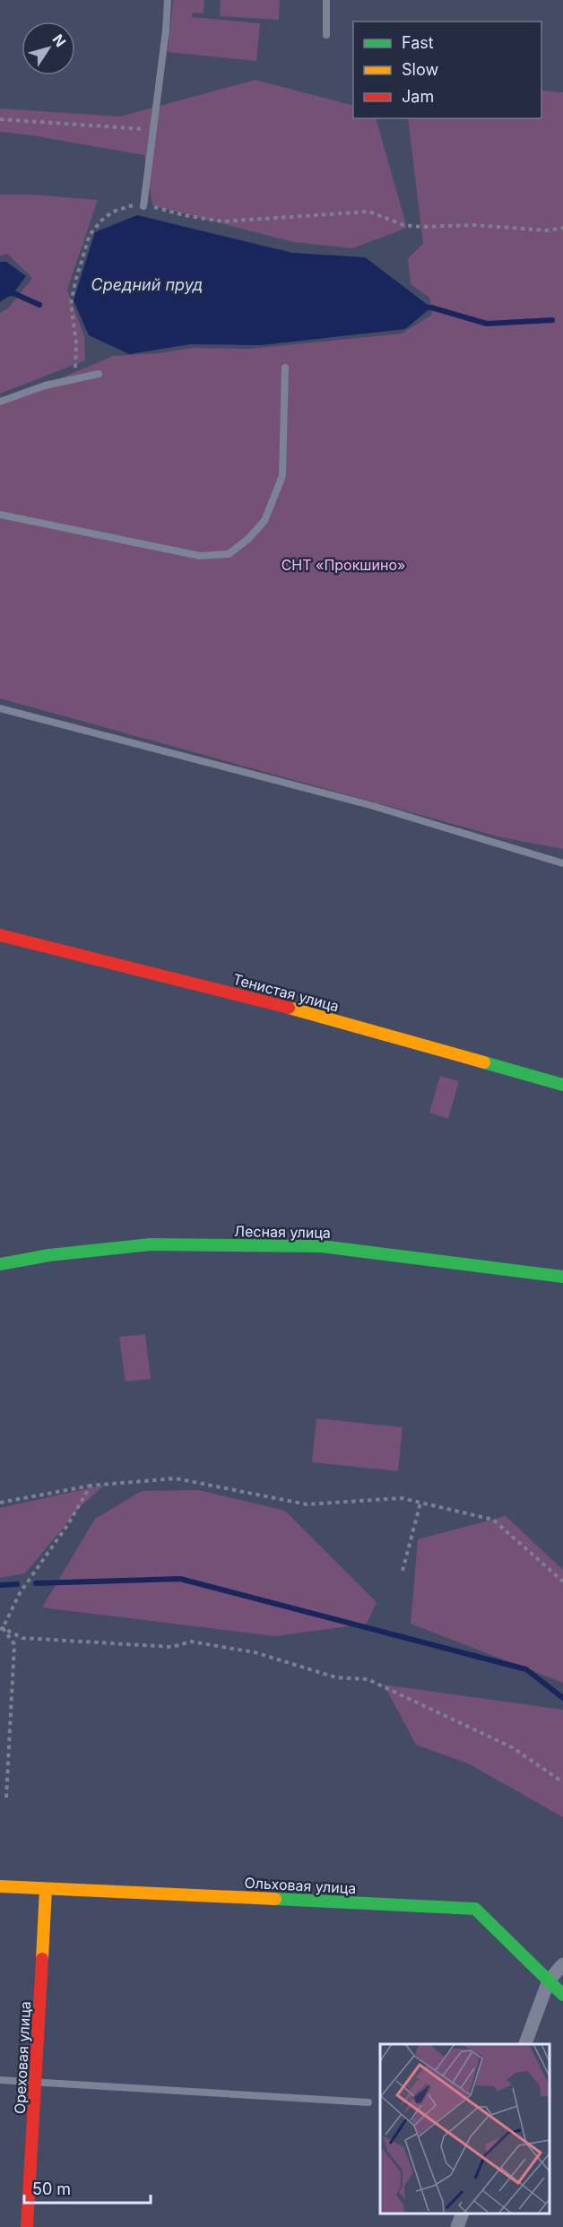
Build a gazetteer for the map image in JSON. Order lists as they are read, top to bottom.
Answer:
{
  "streets": {
    "street": [
      "Тенистая улица",
      "Лесная улица",
      "Ольховая улица",
      "Ореховая улица"
    ]
  },
  "crossings": [
    ["Ольховая улица", "Ореховая улица"]
  ],
  "water": ["Средний пруд"],
  "parks": ["СНТ «Прокшино»"],
  "legend": ["Fast", "Slow", "Jam"],
  "scale_bar": "50 m",
  "north": "top right"
}
